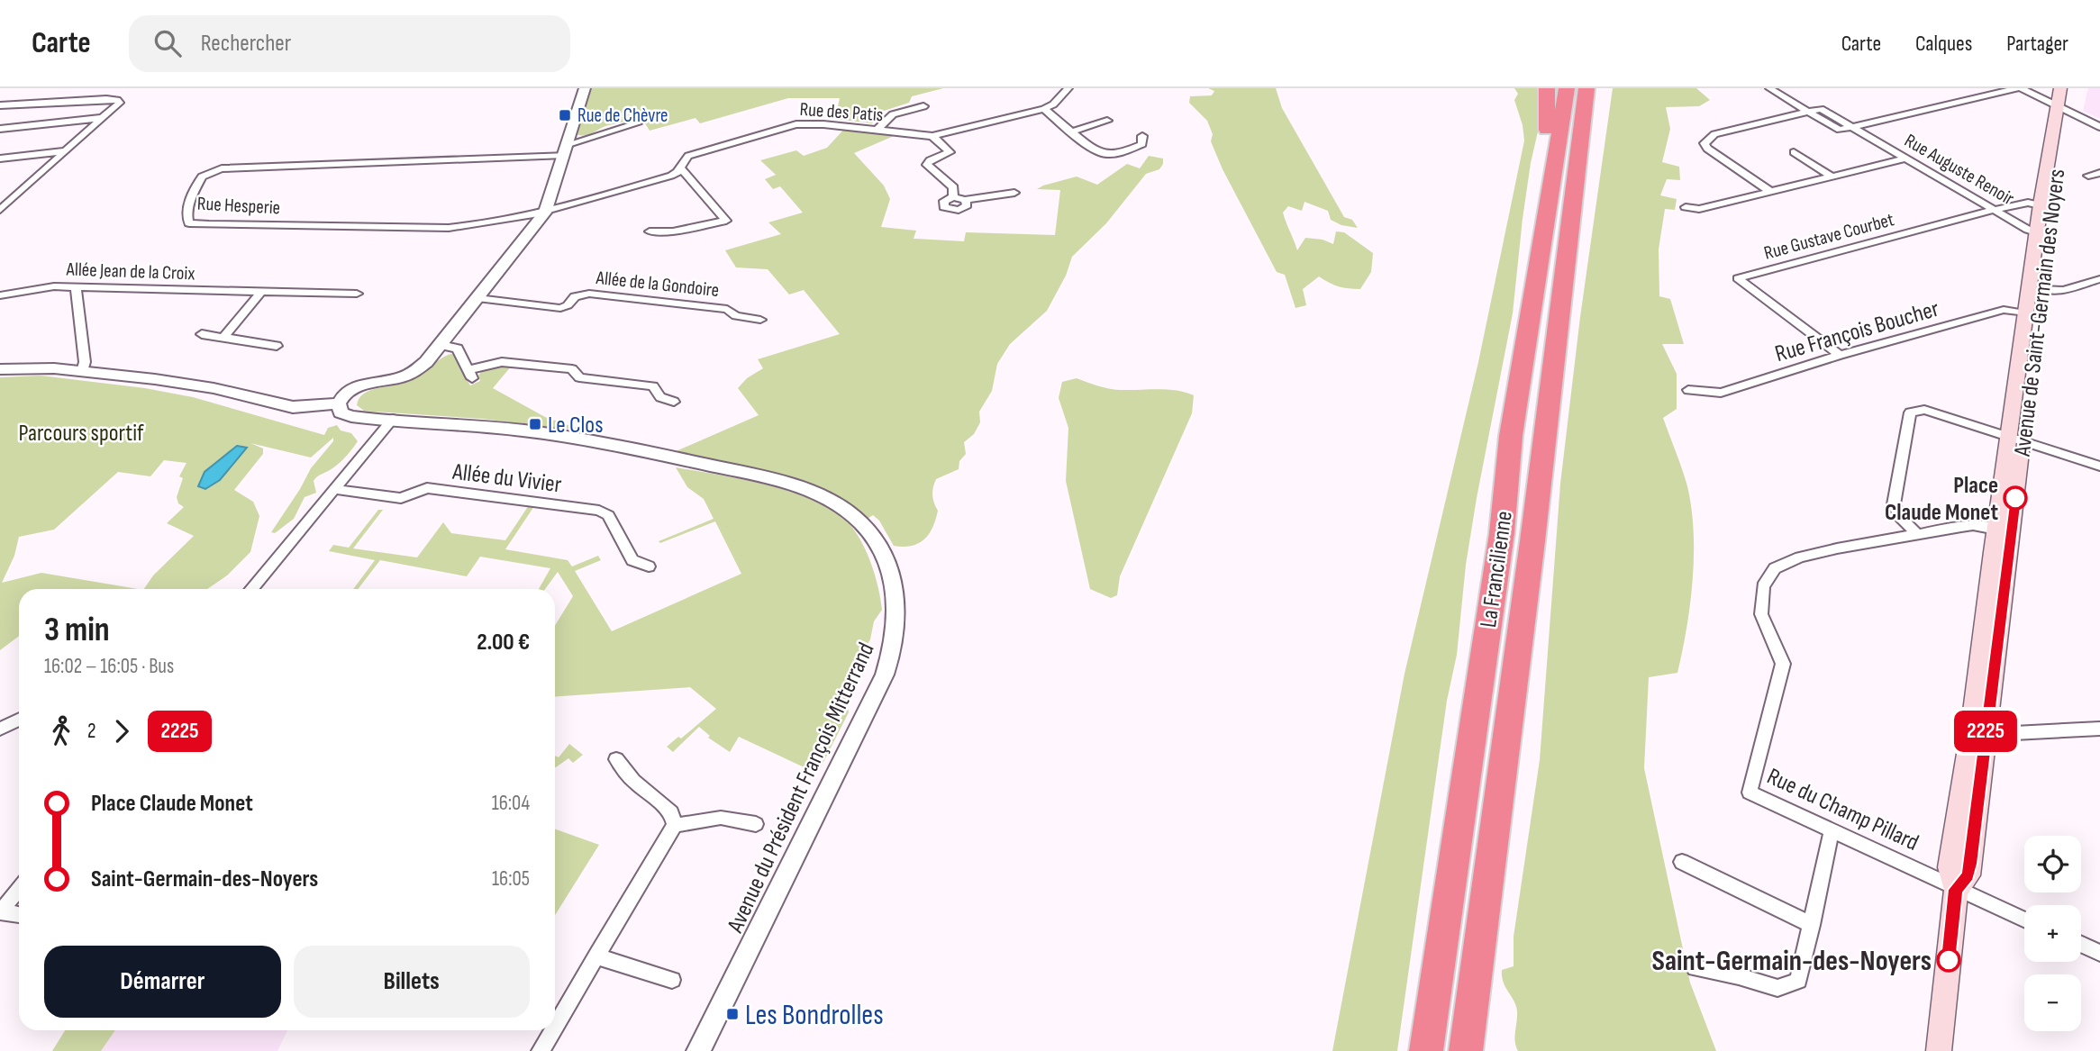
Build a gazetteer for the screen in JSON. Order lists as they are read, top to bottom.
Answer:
{
  "streets": {
    "highway": ["La Francilienne"],
    "main road": ["Avenue de Saint-Germain des Noyers"],
    "street": [
      "Rue des Patis",
      "Rue Auguste Renoir",
      "Rue Hesperie",
      "Rue Gustave Courbet",
      "Allée Jean de la Croix",
      "Allée de la Gondoire",
      "Rue François Boucher",
      "Allée du Vivier",
      "Avenue du Président François Mitterrand",
      "Rue du Champ Pillard"
    ]
  },
  "crossings": [
    ["Rue des Patis", "Rue Hesperie"],
    ["Rue Auguste Renoir", "Rue Gustave Courbet"],
    ["Rue Auguste Renoir", "Avenue de Saint-Germain des Noyers"],
    ["Rue Gustave Courbet", "Avenue de Saint-Germain des Noyers"],
    ["Rue Gustave Courbet", "Rue François Boucher"],
    ["Avenue de Saint-Germain des Noyers", "Rue François Boucher"],
    ["Avenue de Saint-Germain des Noyers", "Rue du Champ Pillard"]
  ],
  "parks": ["Parcours sportif"],
  "places": {
    "transit": ["Rue de Chèvre", "Le Clos", "Les Bondrolles"],
    "other": ["Place Claude Monet", "Saint-Germain-des-Noyers"]
  },
  "lines": ["bus line 2225"],
  "page": {
    "header": "Carte",
    "search": "Rechercher",
    "nav": ["Carte", "Calques", "Partager"],
    "on_map": "2225",
    "heading": ["3 min", "16:02 – 16:05 · Bus", "2.00 €"],
    "legs": ["2", "2225"],
    "list": [
      {
        "name": "Place Claude Monet",
        "value": "16:04"
      },
      {
        "name": "Saint-Germain-des-Noyers",
        "value": "16:05"
      }
    ],
    "map_buttons": ["+", "−"],
    "buttons": ["Démarrer", "Billets"]
  }
}
